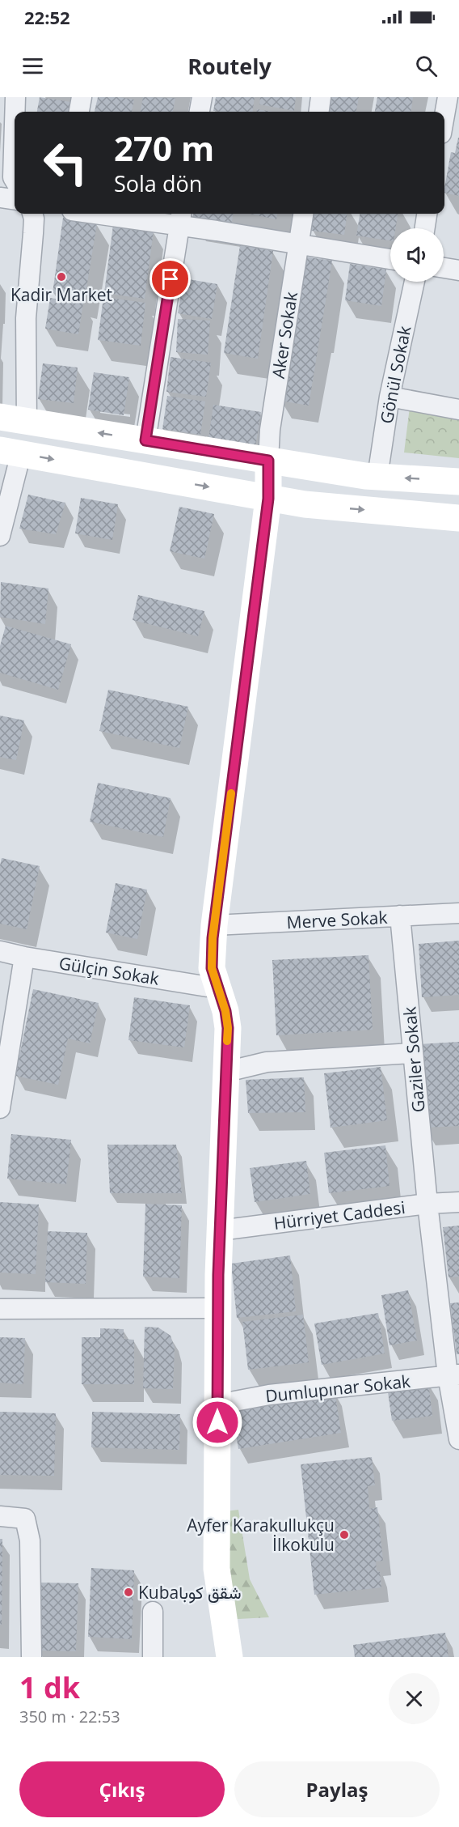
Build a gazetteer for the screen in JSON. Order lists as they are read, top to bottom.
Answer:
{
  "streets": {
    "street": [
      "Aker Sokak",
      "Gönül Sokak",
      "Merve Sokak",
      "Gülçin Sokak",
      "Gaziler Sokak",
      "Hürriyet Caddesi",
      "Dumlupınar Sokak"
    ]
  },
  "crossings": [
    ["Merve Sokak", "Gaziler Sokak"],
    ["Gaziler Sokak", "Hürriyet Caddesi"],
    ["Gaziler Sokak", "Dumlupınar Sokak"]
  ],
  "places": ["Kadir Market", "Ayfer Karakullukçu İlkokulu", "Kubaشقق كوبا"],
  "page": {
    "status": "22:52",
    "header": "Routely",
    "turn": ["270 m", "Sola dön"],
    "heading": ["1 dk", "350 m · 22:53"],
    "buttons": ["Çıkış", "Paylaş"]
  }
}
